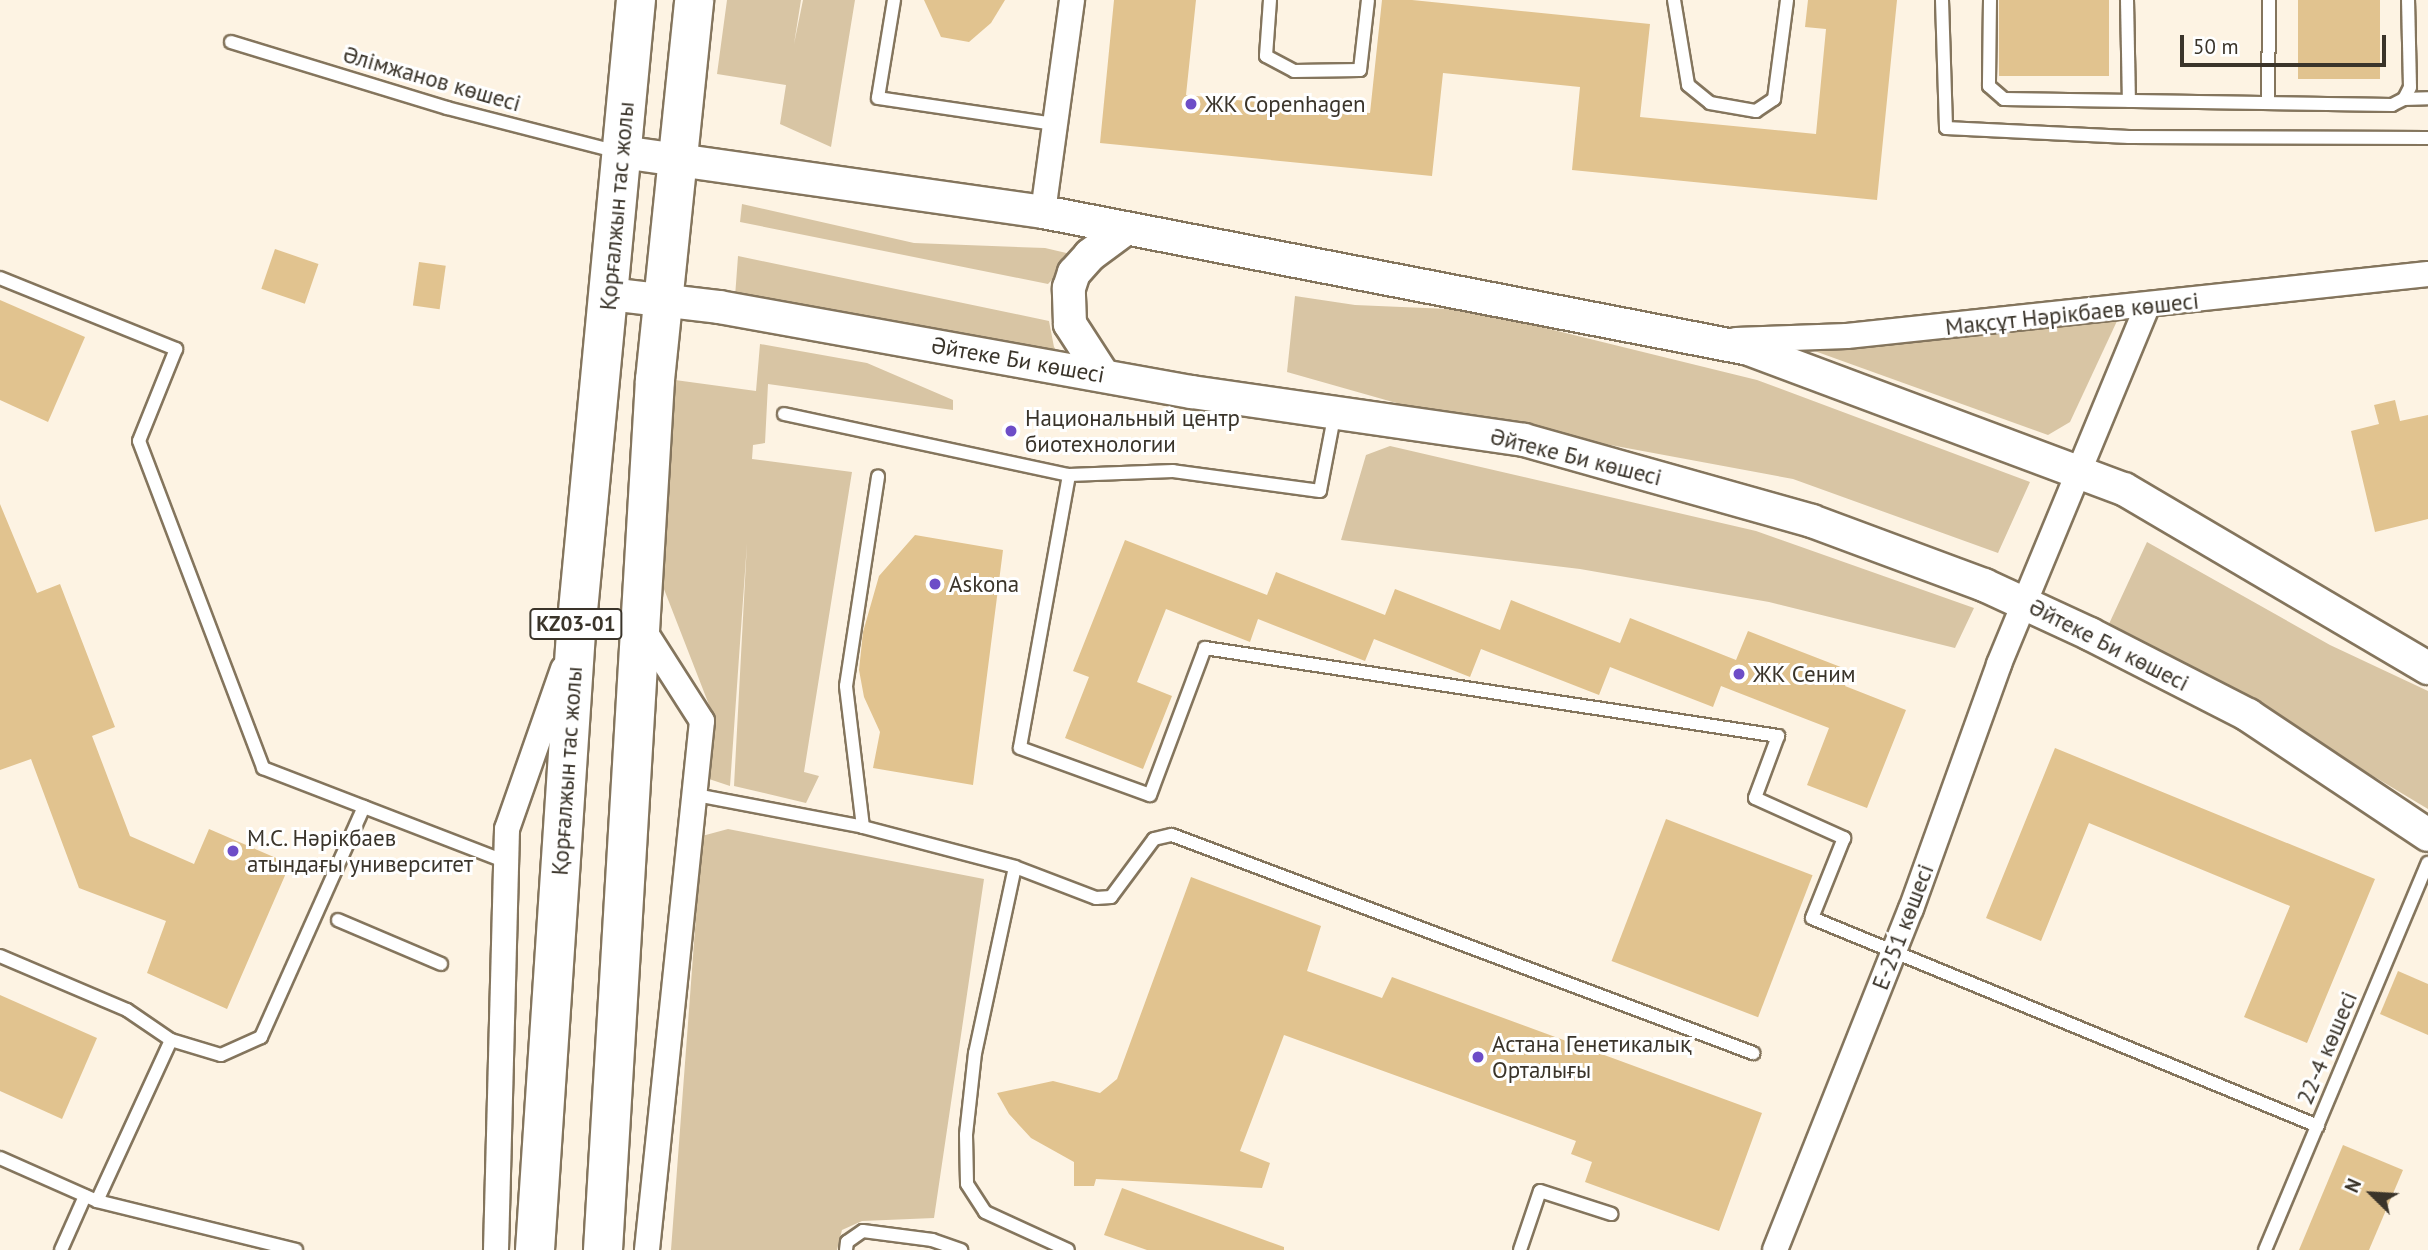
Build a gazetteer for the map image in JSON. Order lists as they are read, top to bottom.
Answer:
{
  "streets": {
    "main road": ["Қорғалжын тас жолы", "KZ03-01"],
    "street": ["Мақсұт Нәрікбаев көшесі", "Әйтеке Би көшесі", "Е-251 көшесі"],
    "lane": ["Әлімжанов көшесі", "22-4 көшесі"]
  },
  "crossings": [
    ["Әлімжанов көшесі", "Қорғалжын тас жолы"],
    ["Қорғалжын тас жолы", "Әйтеке Би көшесі"],
    ["Мақсұт Нәрікбаев көшесі", "Е-251 көшесі"],
    ["Әйтеке Би көшесі", "KZ03-01"],
    ["Әйтеке Би көшесі", "Е-251 көшесі"]
  ],
  "places": [
    "ЖК Copenhagen",
    "Национальный центр биотехнологии",
    "Askona",
    "ЖК Сеним",
    "М.С. Нәрікбаев атындағы университет",
    "Астана Генетикалық Орталығы"
  ],
  "scale_bar": "50 m",
  "north": "top left"
}
